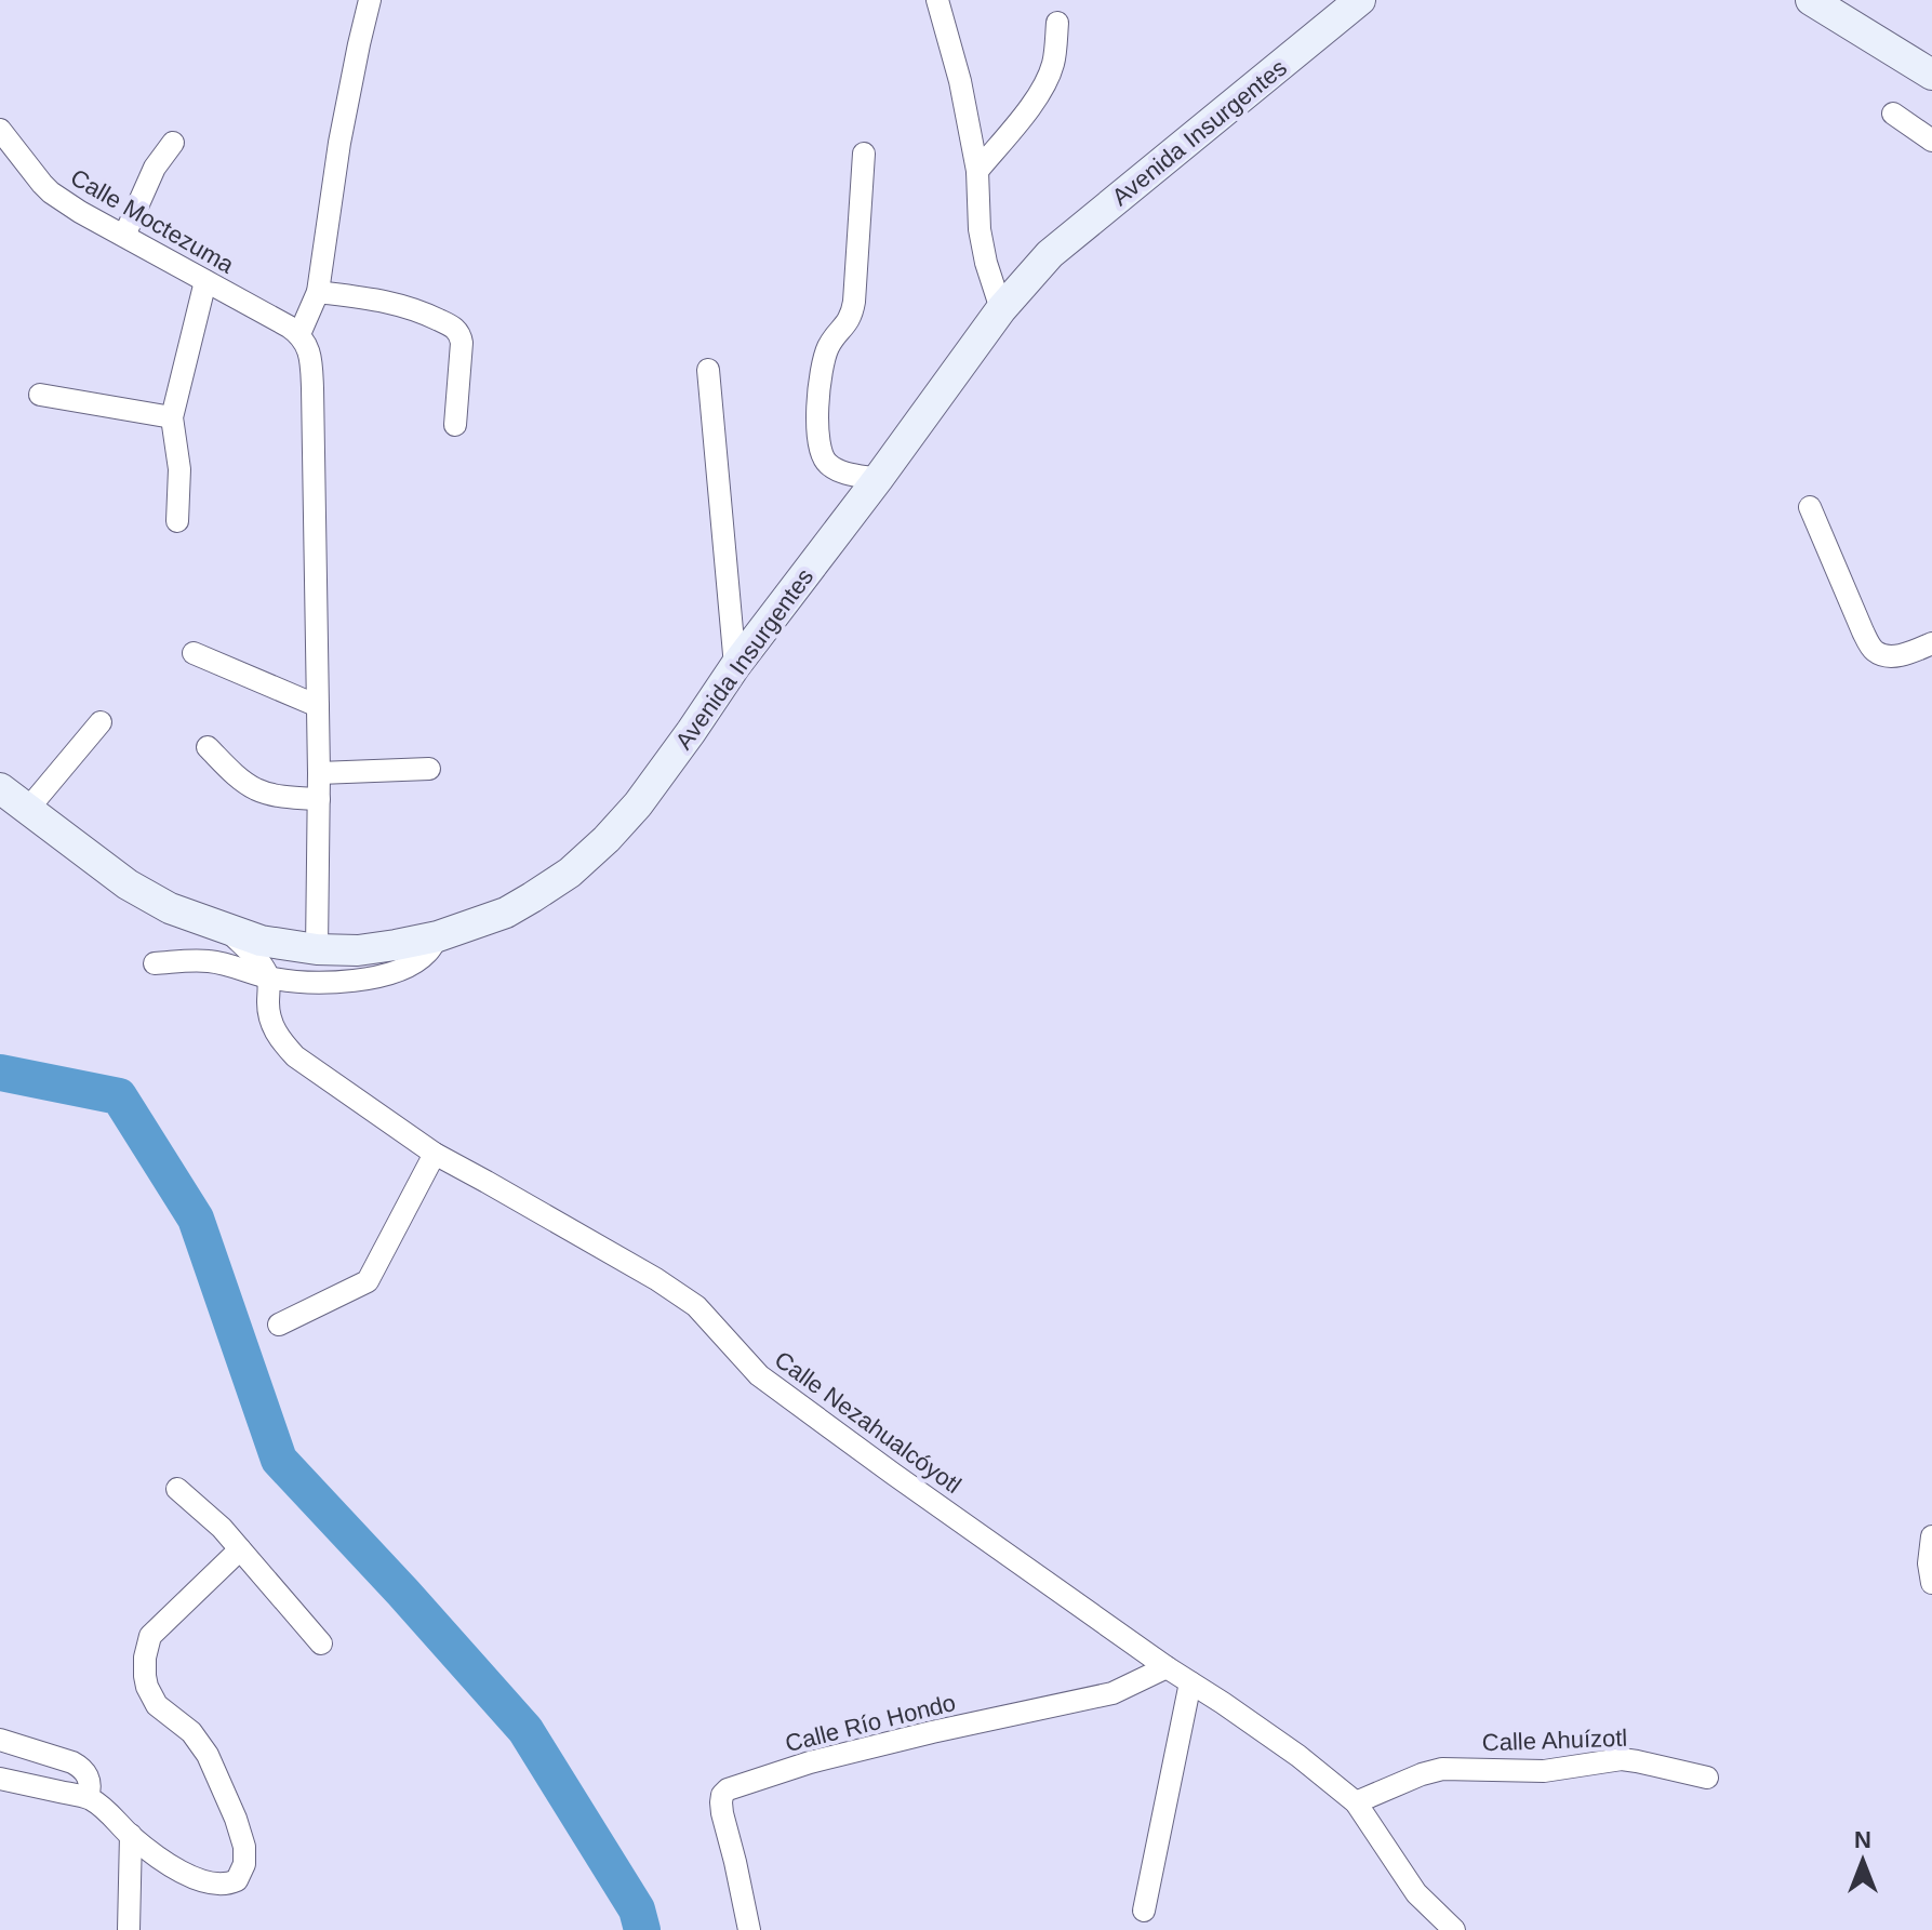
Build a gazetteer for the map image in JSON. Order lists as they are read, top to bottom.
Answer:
{
  "streets": {
    "main road": ["Avenida Insurgentes"],
    "street": [
      "Calle Moctezuma",
      "Calle Nezahualcóyotl",
      "Calle Río Hondo",
      "Calle Ahuízotl"
    ]
  },
  "crossings": [
    ["Calle Nezahualcóyotl", "Calle Río Hondo"],
    ["Calle Nezahualcóyotl", "Calle Ahuízotl"]
  ],
  "north": "top"
}
